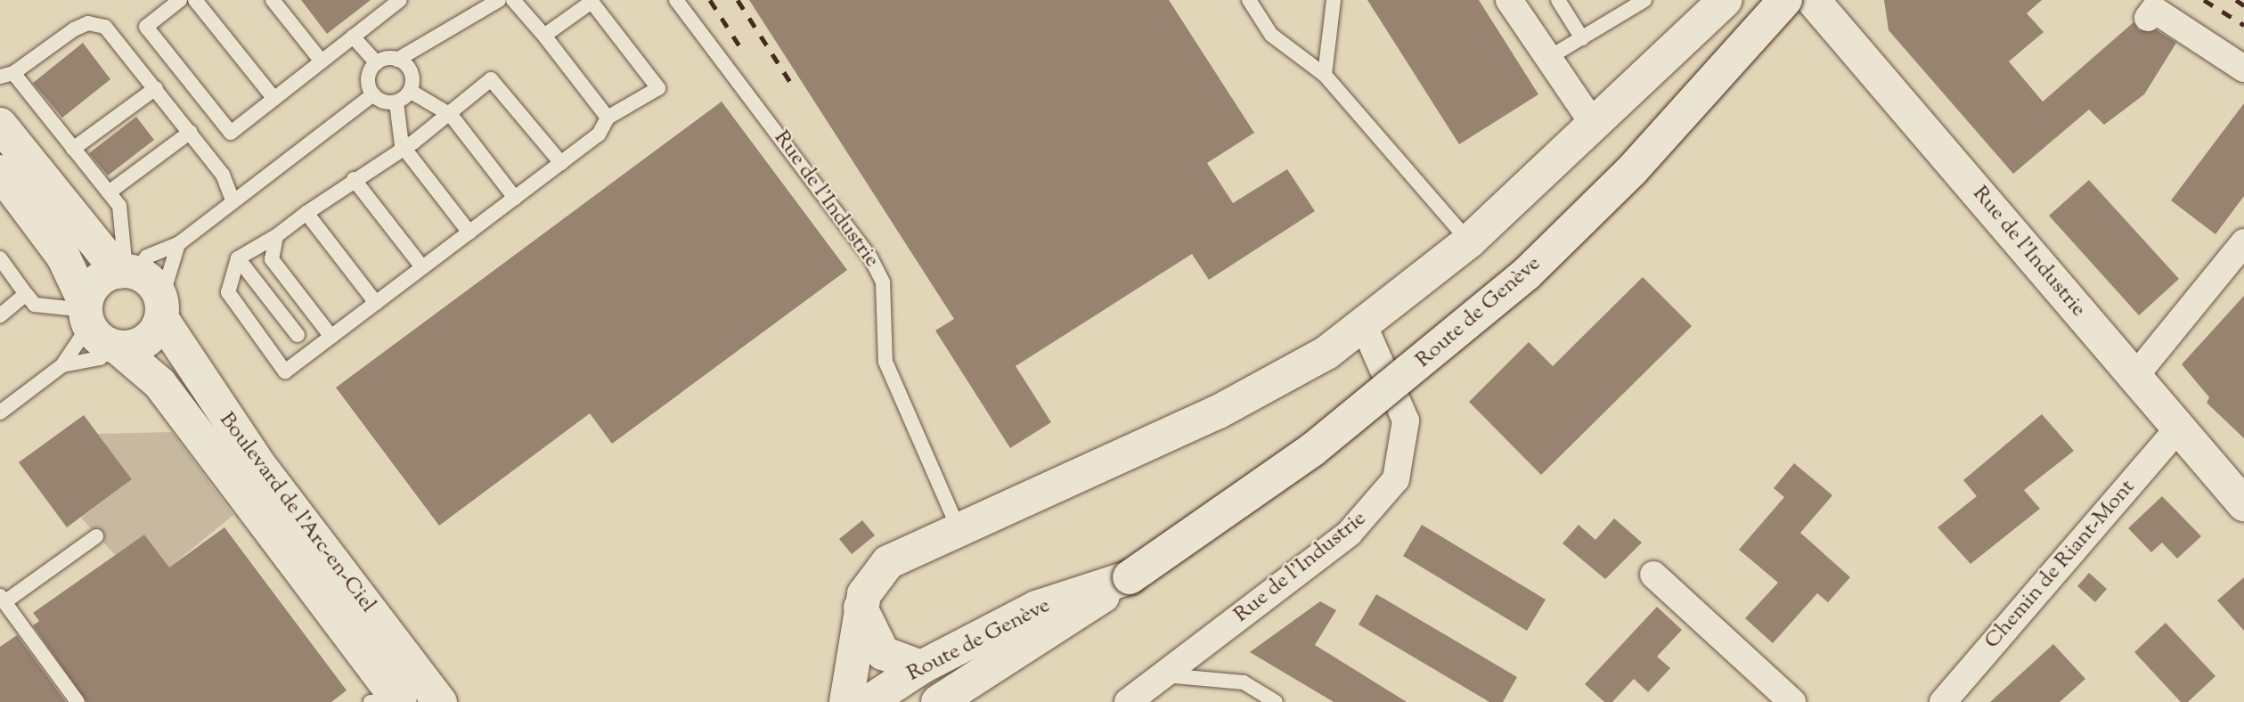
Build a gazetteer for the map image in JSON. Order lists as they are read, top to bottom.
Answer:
{
  "streets": {
    "main road": ["Rue de l'Industrie", "Route de Genève", "Boulevard de l'Arc-en-Ciel"],
    "street": ["Chemin de Riant-Mont"]
  },
  "crossings": [
    ["Rue de l'Industrie", "Chemin de Riant-Mont"]
  ]
}
